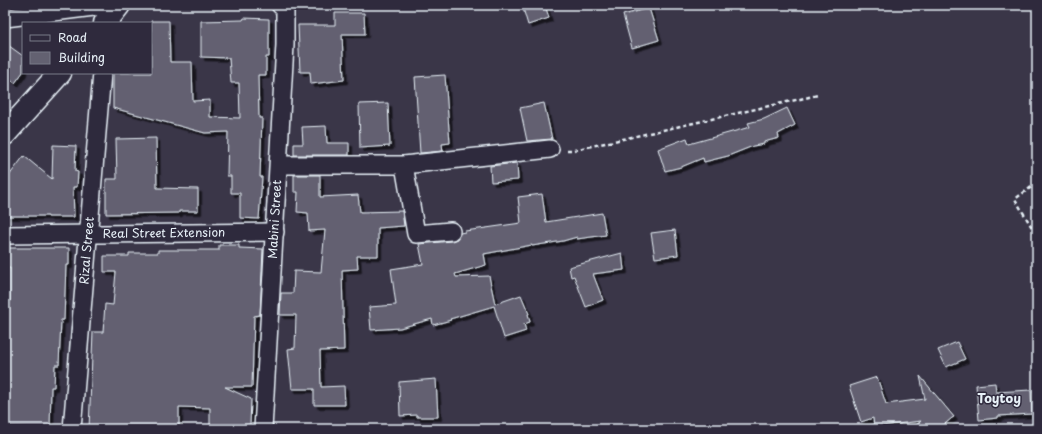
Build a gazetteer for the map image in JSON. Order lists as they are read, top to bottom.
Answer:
{
  "streets": {
    "street": ["Mabini Street", "Real Street Extension", "Rizal Street"]
  },
  "crossings": [
    ["Mabini Street", "Real Street Extension"],
    ["Real Street Extension", "Rizal Street"]
  ],
  "districts": ["Toytoy"],
  "legend": ["Road", "Building"]
}
